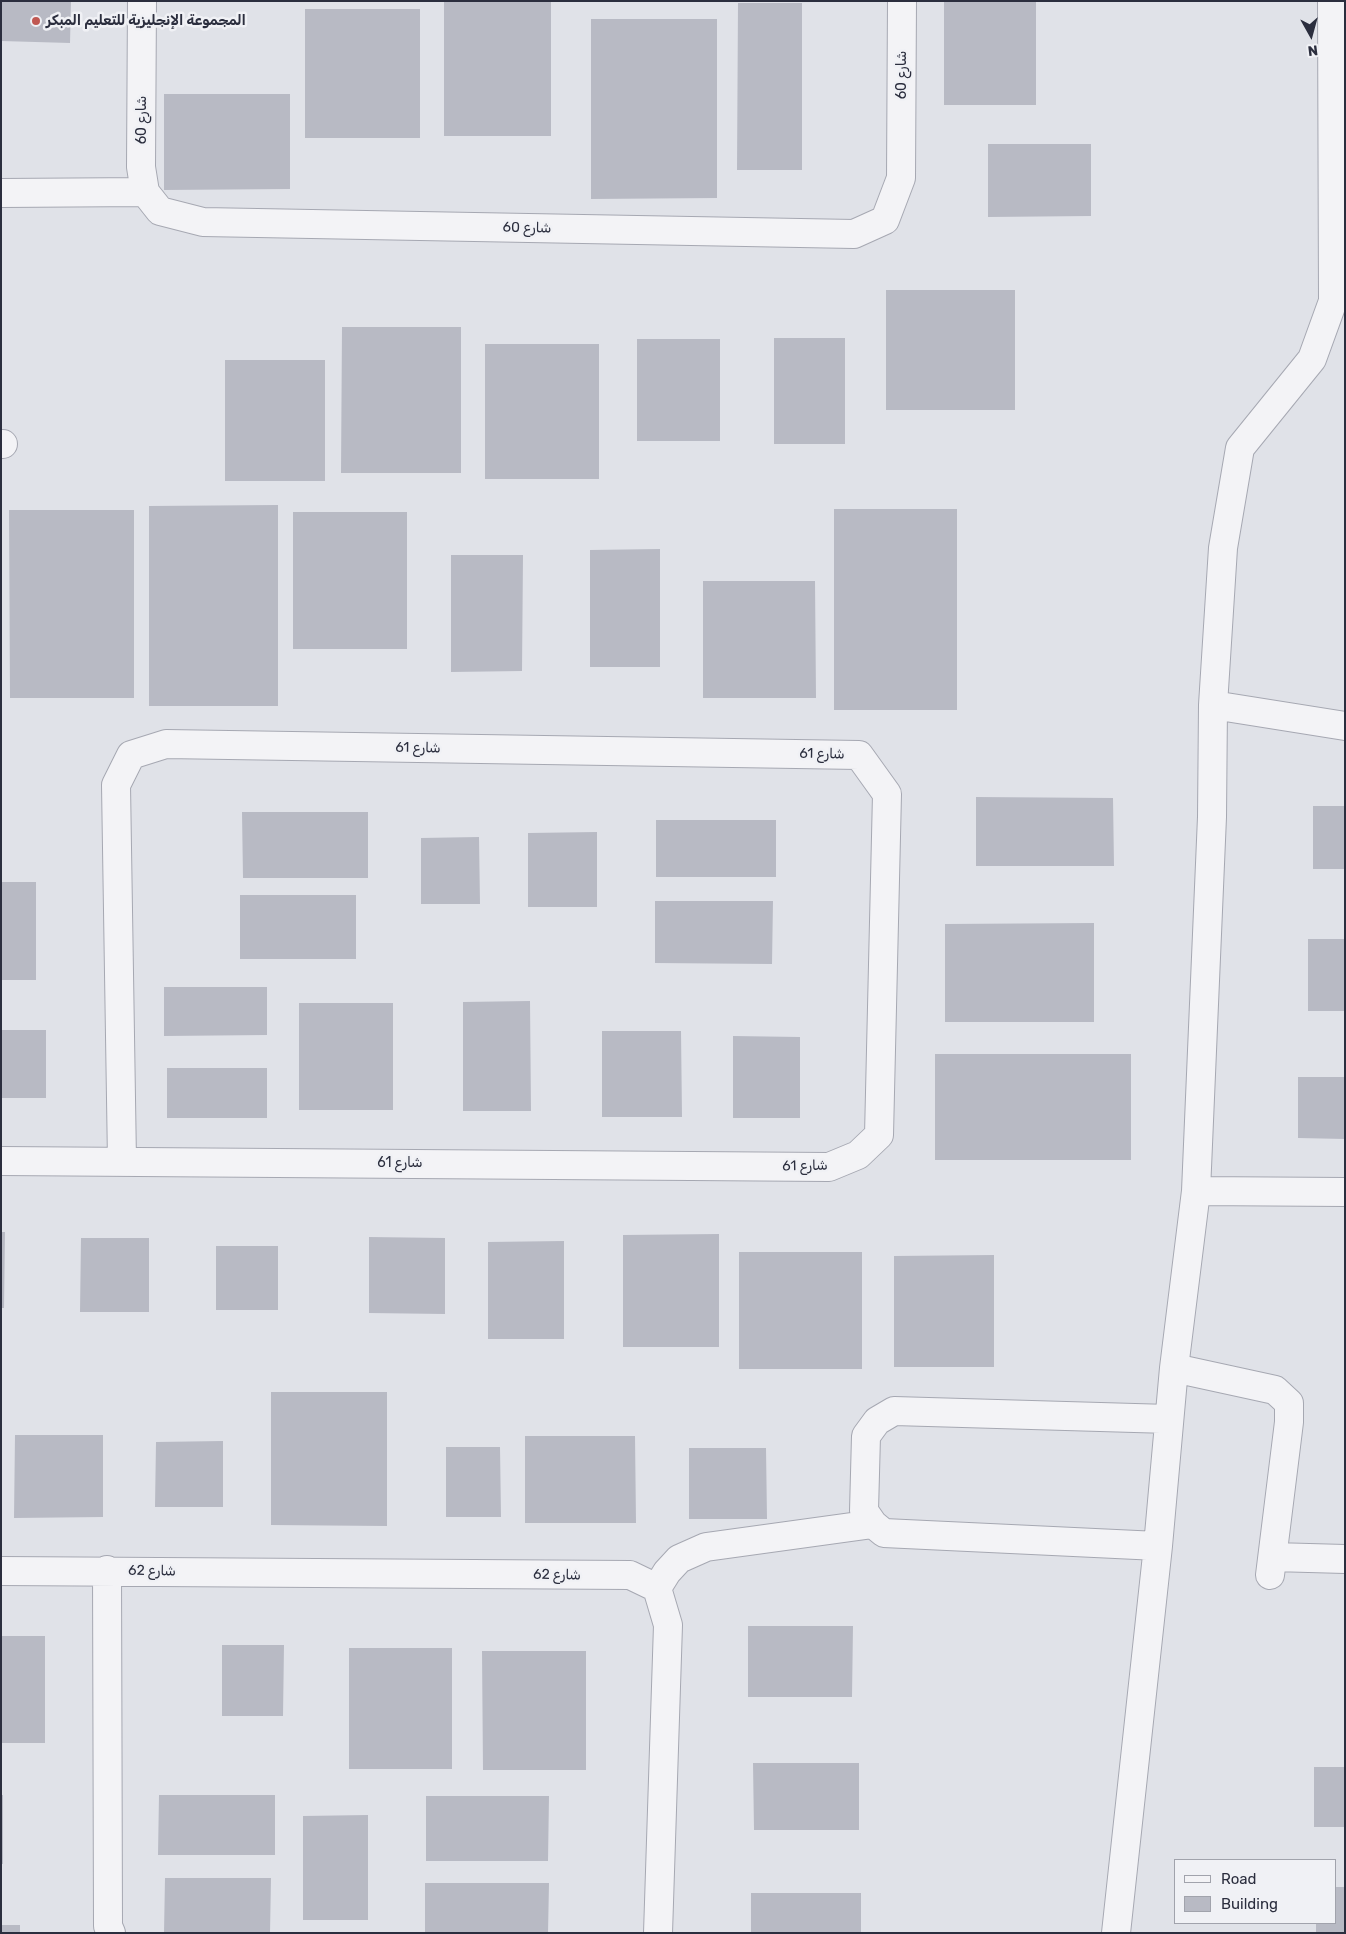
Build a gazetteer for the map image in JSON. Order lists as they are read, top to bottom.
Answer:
{
  "streets": {
    "street": ["شارع 60", "شارع 61", "شارع 62"]
  },
  "places": ["المجموعة الإنجليزية للتعليم المبكر"],
  "legend": ["Road", "Building"],
  "north": "bottom"
}
